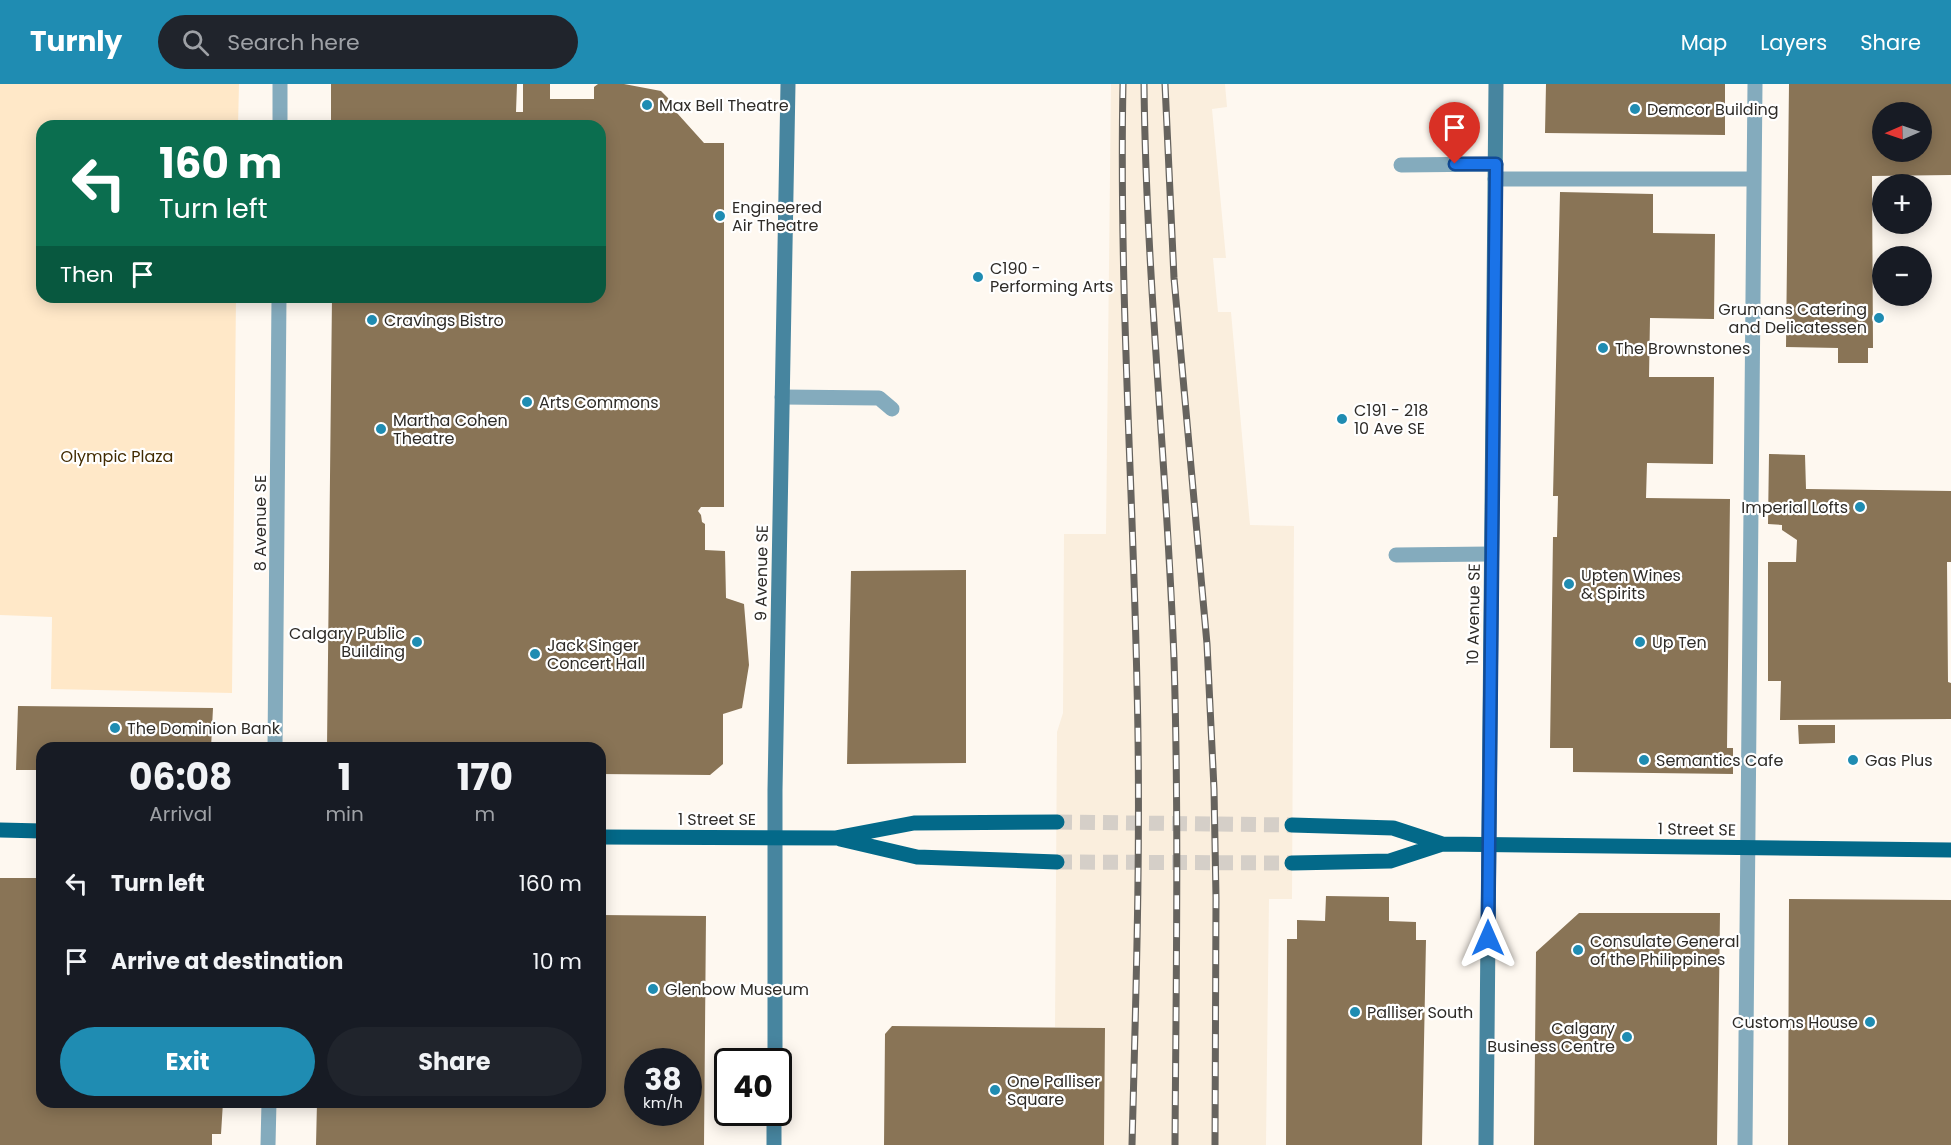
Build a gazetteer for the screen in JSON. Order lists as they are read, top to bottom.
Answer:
{
  "streets": {
    "main road": ["1 Street SE"],
    "street": ["8 Avenue SE", "9 Avenue SE", "10 Avenue SE"]
  },
  "crossings": [
    ["9 Avenue SE", "1 Street SE"],
    ["10 Avenue SE", "1 Street SE"]
  ],
  "parks": ["Olympic Plaza"],
  "places": [
    "Max Bell Theatre",
    "Demcor Building",
    "Engineered Air Theatre",
    "C190 - Performing Arts",
    "Grumans Catering and Delicatessen",
    "Cravings Bistro",
    "The Brownstones",
    "Arts Commons",
    "C191 - 218 10 Ave SE",
    "Martha Cohen Theatre",
    "Imperial Lofts",
    "Upten Wines & Spirits",
    "Calgary Public Building",
    "Up Ten",
    "Jack Singer Concert Hall",
    "The Dominion Bank",
    "Semantics Cafe",
    "Gas Plus",
    "Consulate General of the Philippines",
    "Glenbow Museum",
    "Palliser South",
    "Customs House",
    "Calgary Business Centre",
    "One Palliser Square"
  ],
  "north": "left",
  "page": {
    "header": "Turnly",
    "search": "Search here",
    "nav": ["Map", "Layers", "Share"],
    "map_buttons": ["+", "−"],
    "turn": ["160 m", "Turn left"],
    "then": "Then",
    "eta": [
      "06:08",
      "Arrival",
      "1",
      "min",
      "170",
      "m"
    ],
    "list": [
      {
        "name": "Turn left",
        "value": "160 m"
      },
      {
        "name": "Arrive at destination",
        "value": "10 m"
      }
    ],
    "buttons": ["Exit", "Share"],
    "speed": "38 km/h",
    "limit": "40"
  }
}
